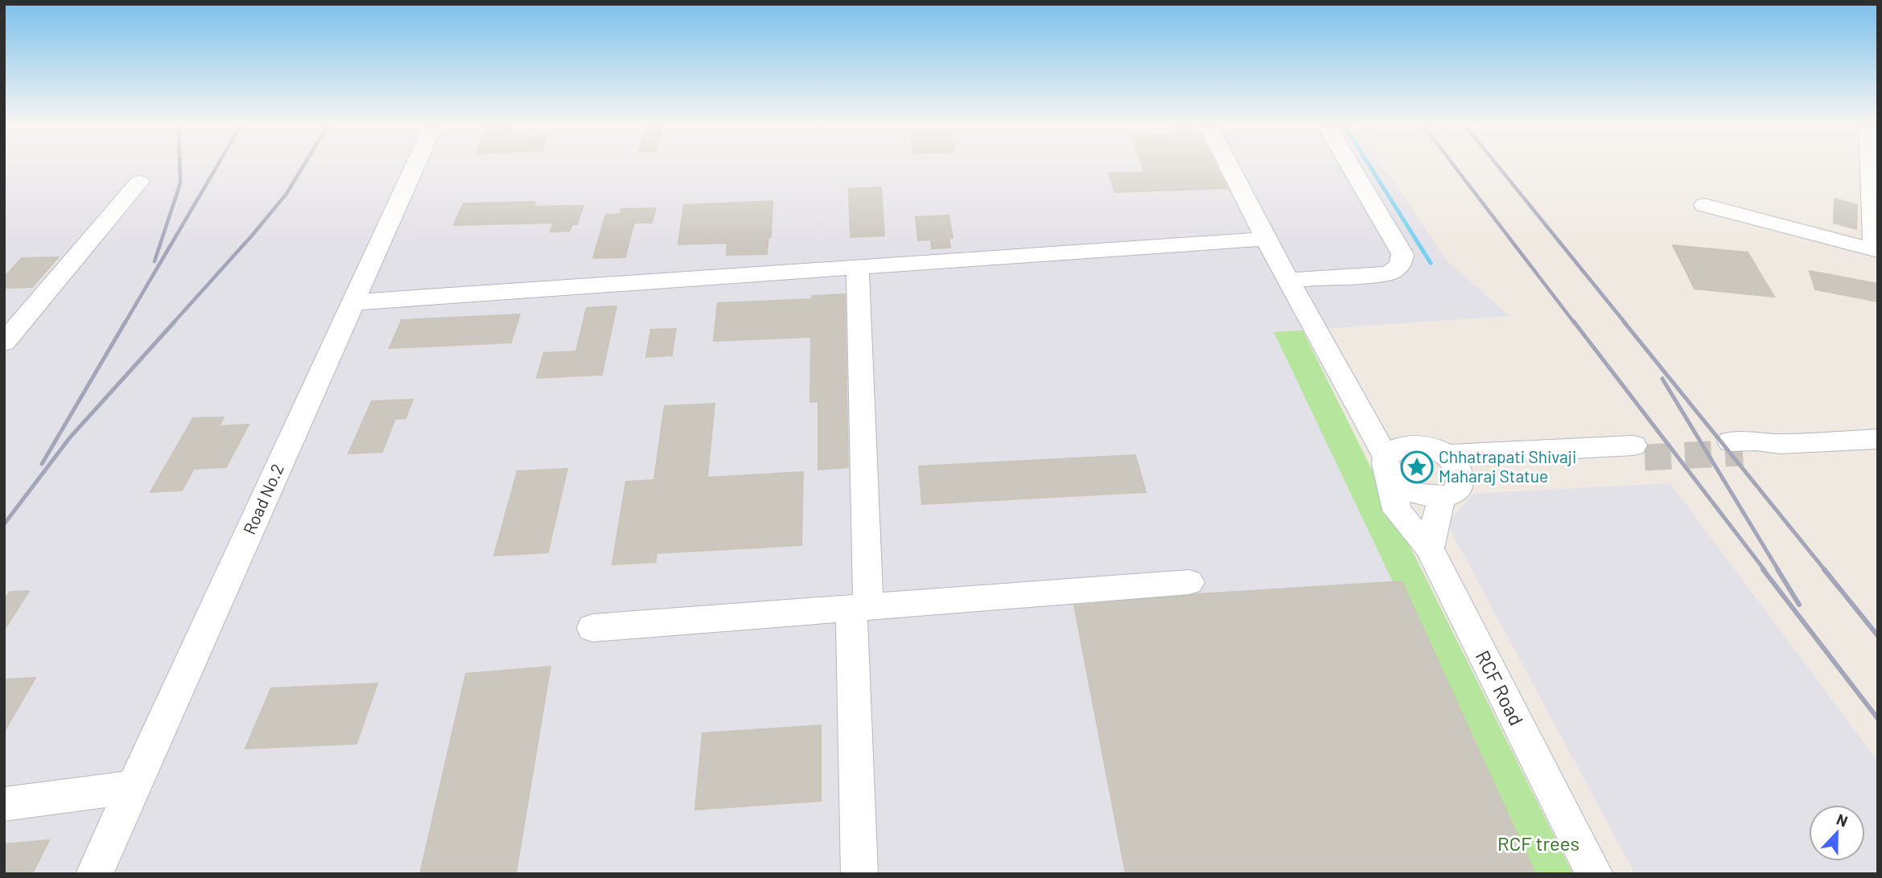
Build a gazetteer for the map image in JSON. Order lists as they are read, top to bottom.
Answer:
{
  "streets": {
    "street": ["Road No.2", "RCF Road"]
  },
  "parks": ["RCF trees"],
  "places": {
    "place": ["Chhatrapati Shivaji Maharaj Statue"]
  },
  "north": "top"
}
